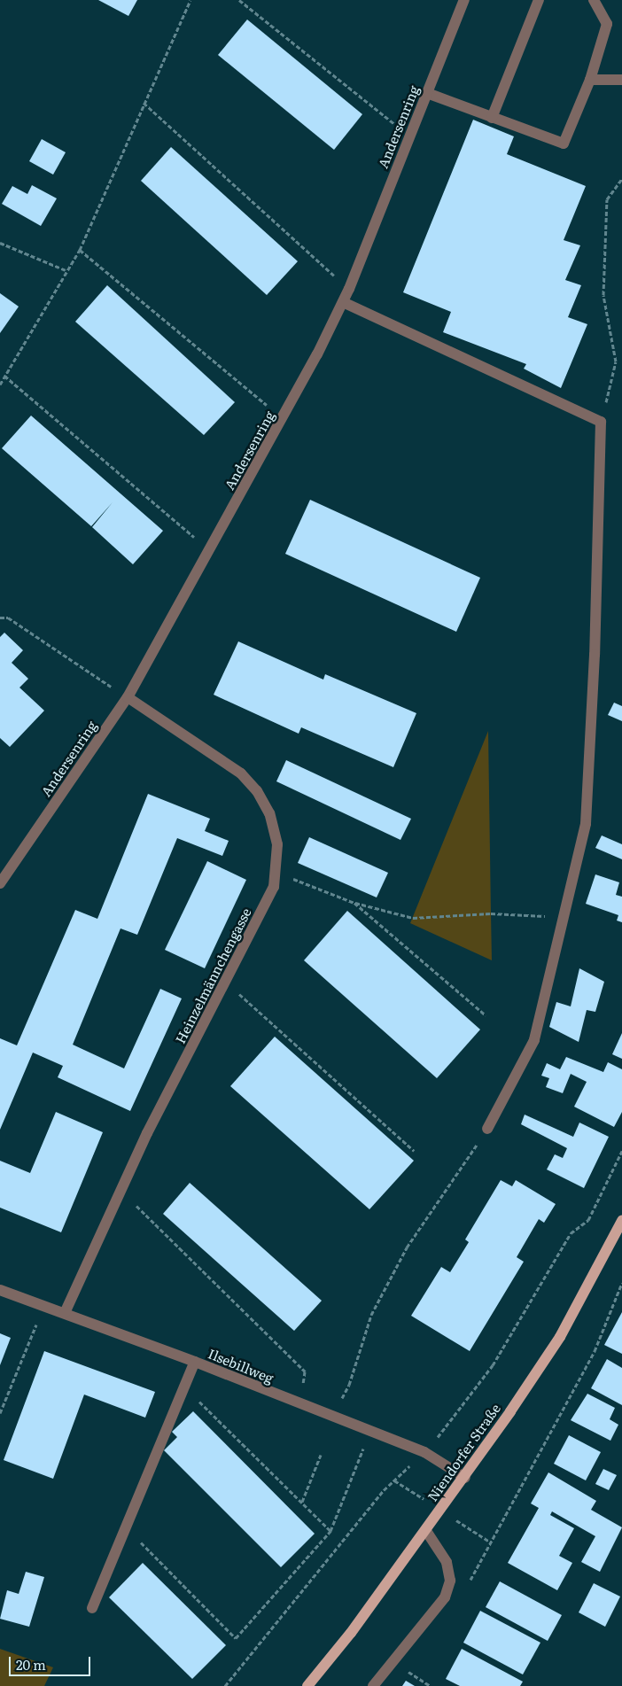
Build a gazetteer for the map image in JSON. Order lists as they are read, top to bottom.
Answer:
{
  "streets": {
    "main road": ["Niendorfer Straße"],
    "street": ["Andersenring", "Heinzelmännchengasse", "Ilsebillweg"]
  },
  "crossings": [
    ["Andersenring", "Heinzelmännchengasse"],
    ["Heinzelmännchengasse", "Ilsebillweg"],
    ["Ilsebillweg", "Niendorfer Straße"]
  ],
  "scale_bar": "20 m"
}
